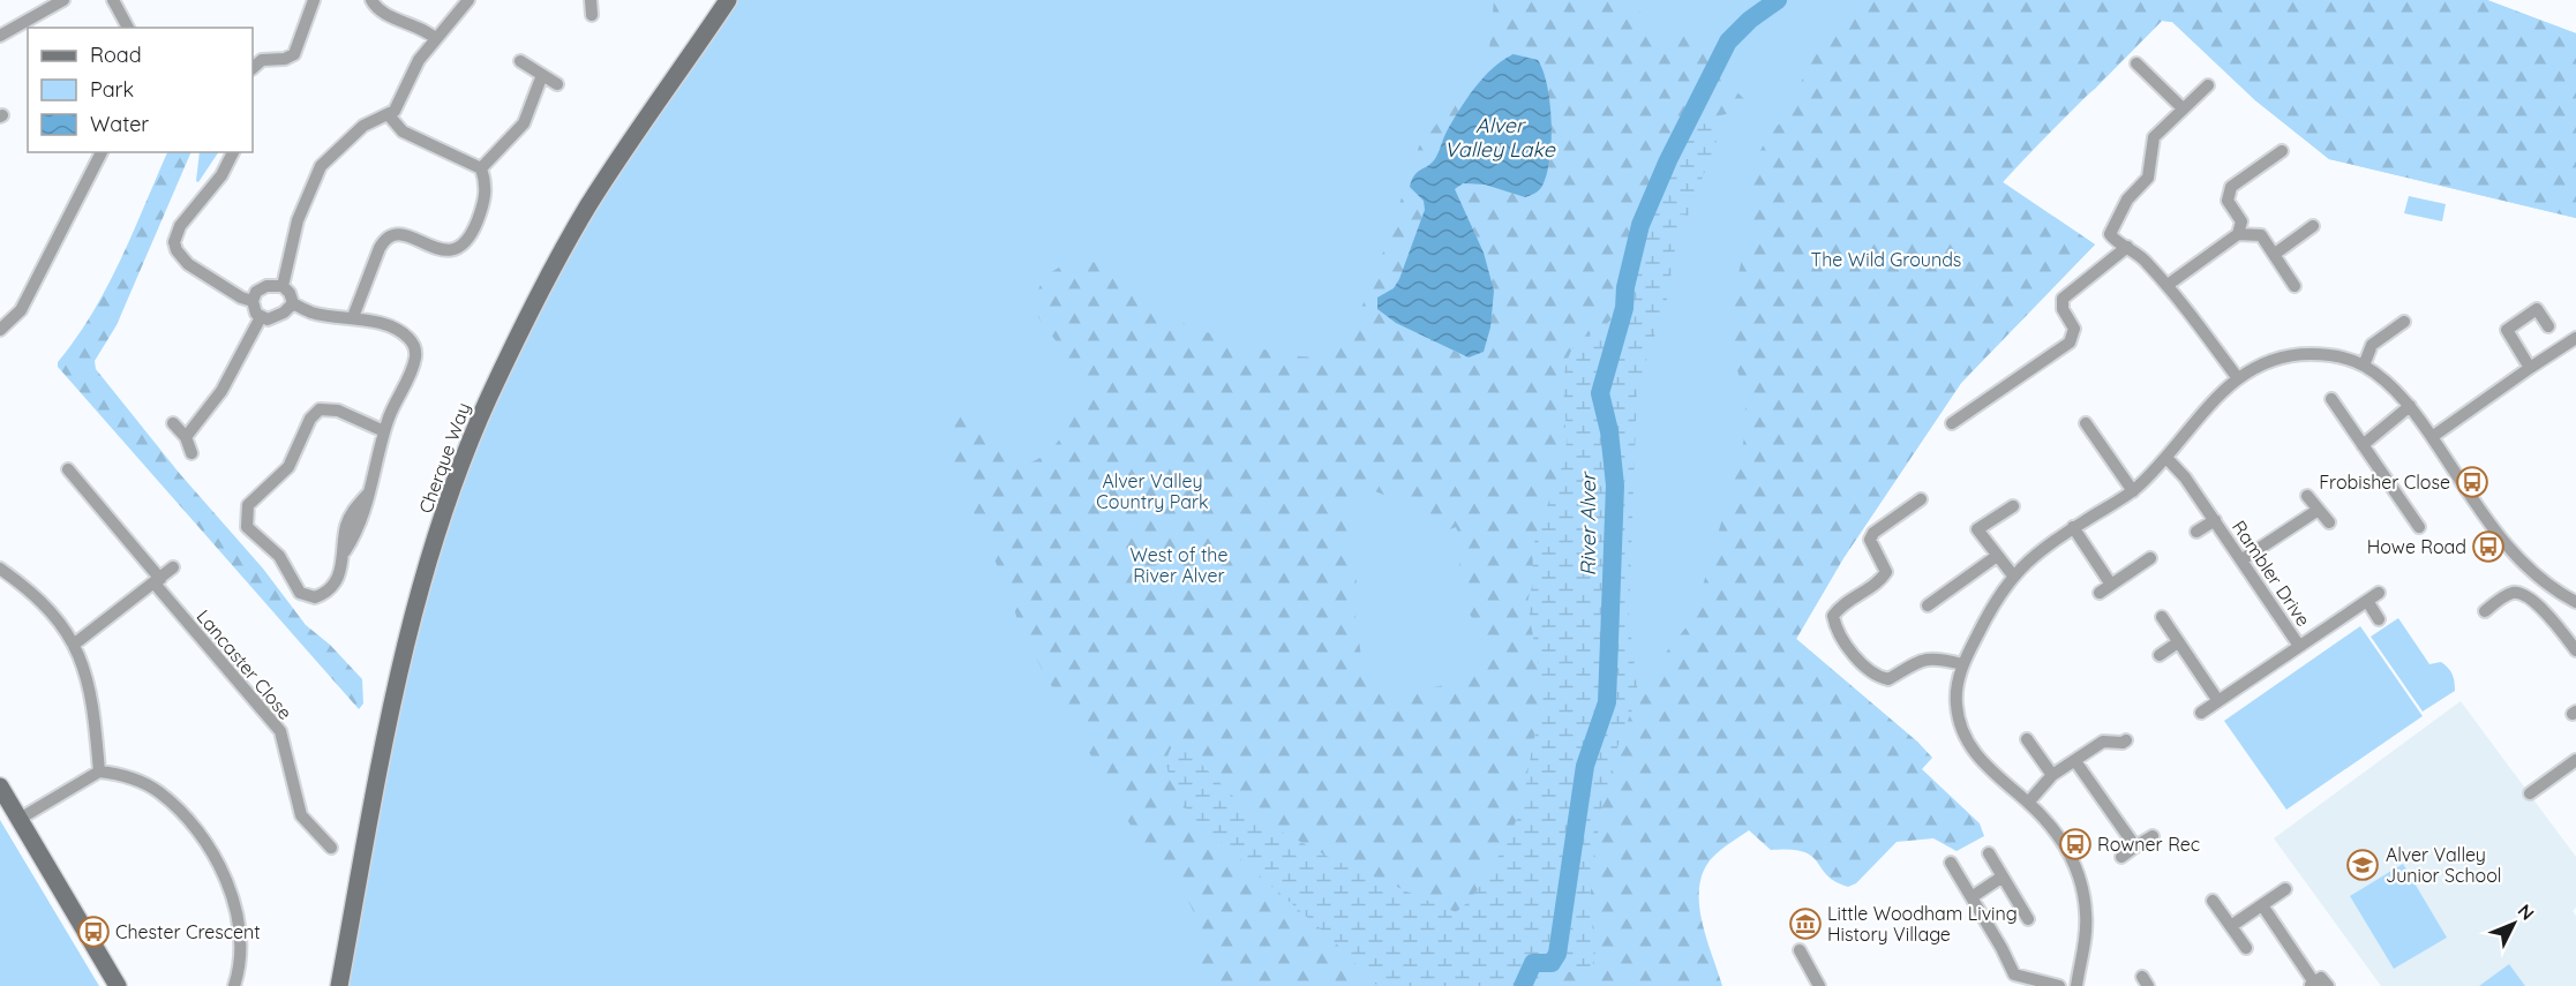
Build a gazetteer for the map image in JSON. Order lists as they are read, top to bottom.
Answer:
{
  "streets": {
    "street": ["Cherque Way", "Rambler Drive", "Lancaster Close"]
  },
  "water": ["Alver Valley Lake", "River Alver"],
  "parks": ["The Wild Grounds", "Alver Valley Country Park", "West of the River Alver"],
  "places": {
    "bus stop": [
      "Frobisher Close",
      "Howe Road",
      "Rowner Rec",
      "Chester Crescent"
    ],
    "school or university": ["Alver Valley Junior School"],
    "museum": ["Little Woodham Living History Village"]
  },
  "legend": ["Road", "Park", "Water"],
  "north": "top right"
}
